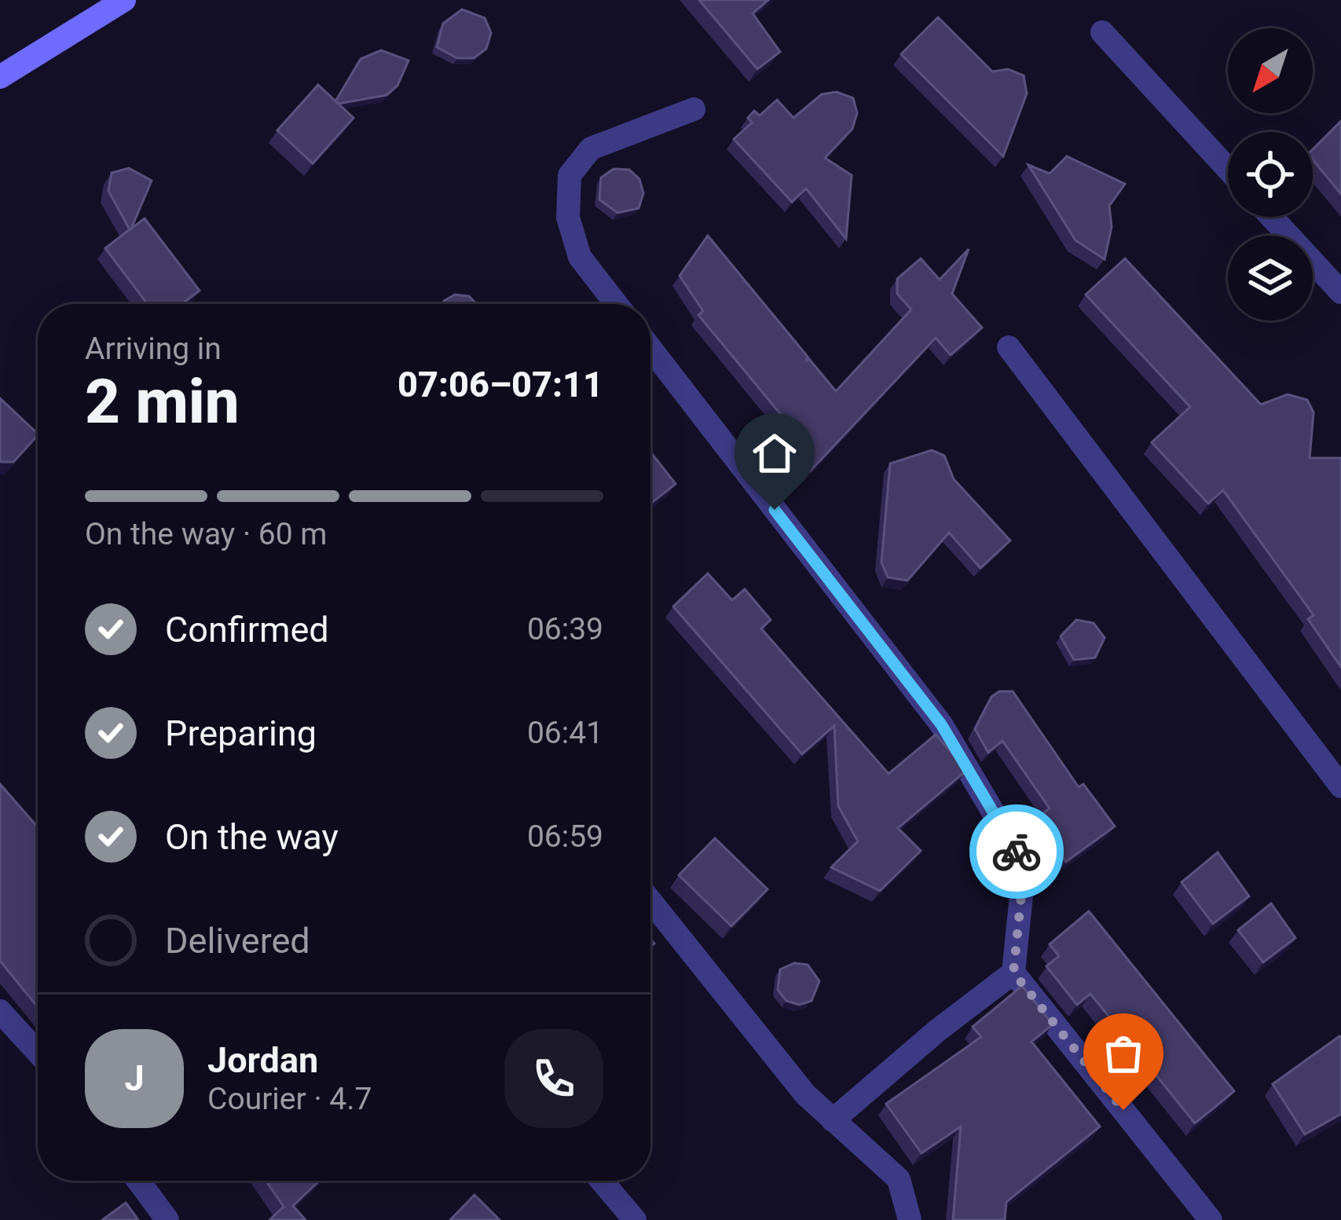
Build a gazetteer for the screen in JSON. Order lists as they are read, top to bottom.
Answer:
{
  "north": "bottom left",
  "page": {
    "heading": ["2 min", "Arriving in", "07:06–07:11"],
    "panel": ["Jordan", "Courier · 4.7"],
    "bar": "On the way · 60 m",
    "list": [
      ["Confirmed", "06:39"],
      ["Preparing", "06:41"],
      ["On the way", "06:59"],
      "Delivered"
    ],
    "round": "J"
  }
}
